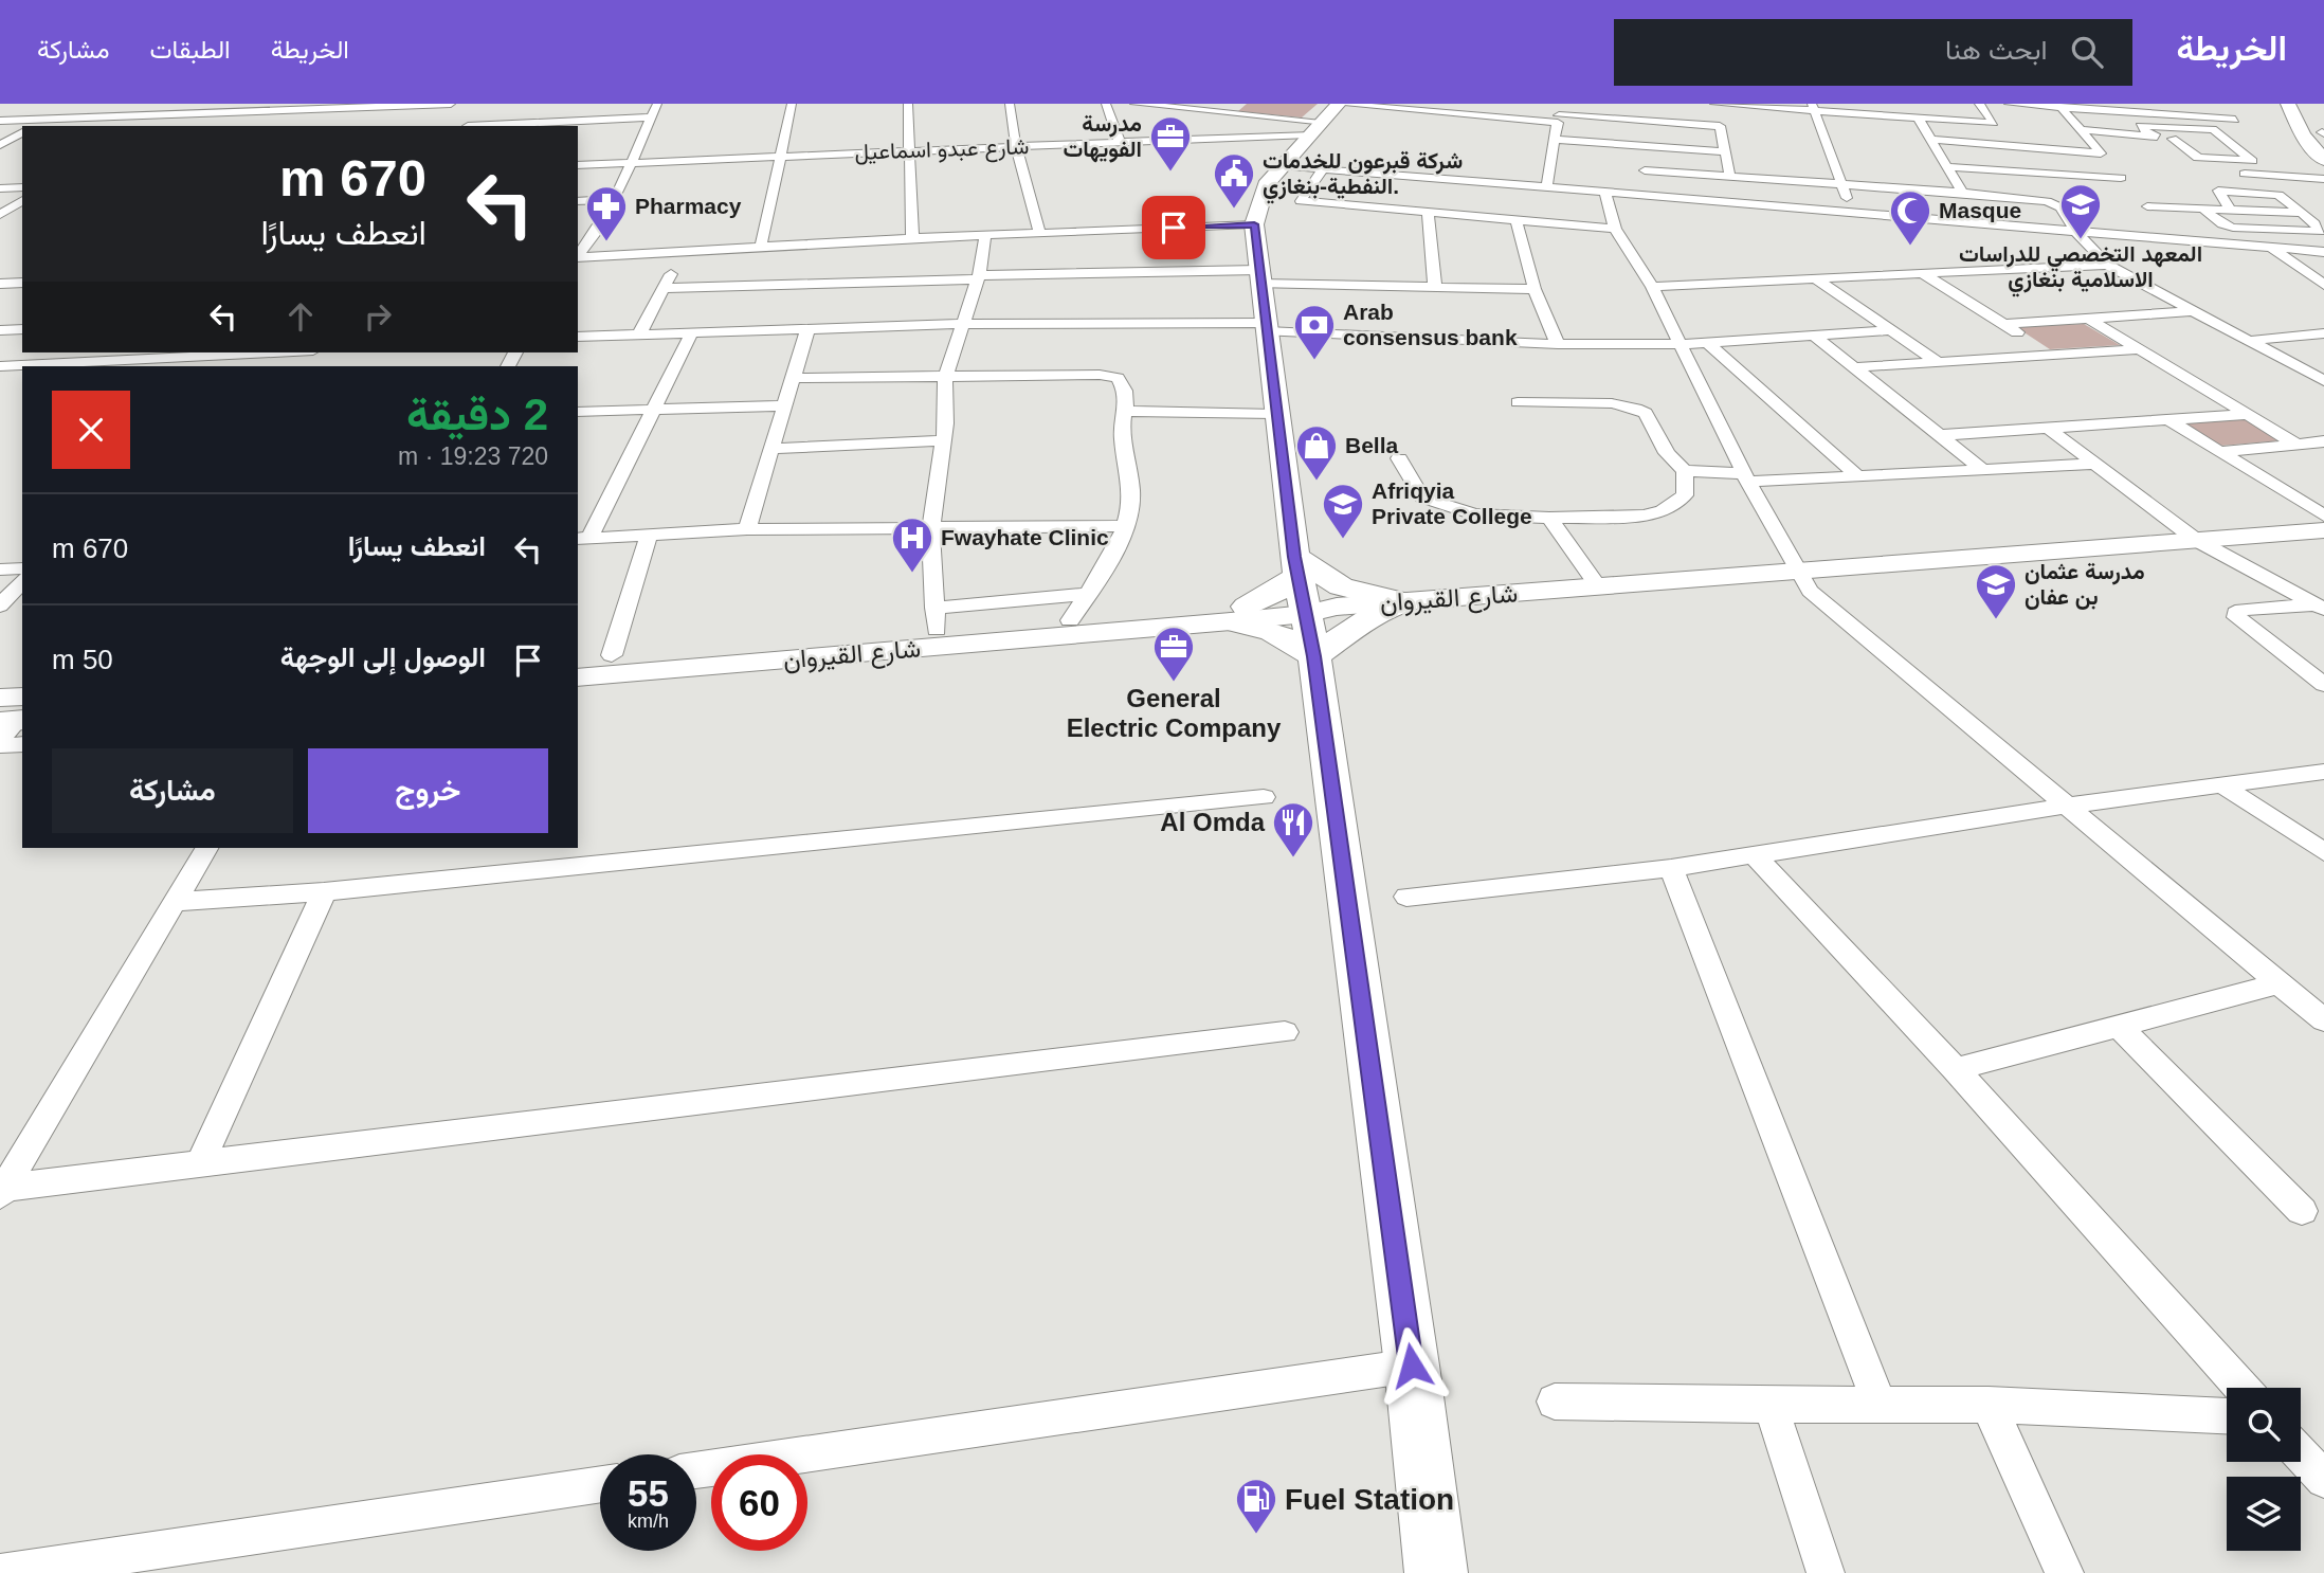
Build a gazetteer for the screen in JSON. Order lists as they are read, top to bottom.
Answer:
{
  "streets": {
    "main road": ["شارع القيروان"],
    "street": ["شارع عبدو اسماعيل"]
  },
  "places": {
    "office": ["مدرسة الفويهات", "General Electric Company"],
    "public building": ["شركة قبرعون للخدمات النفطية-بنغازي."],
    "school or university": ["المعهد التخصصي للدراسات الاسلامية بنغازي", "Afriqyia Private College", "مدرسة عثمان بن عفان"],
    "pharmacy": ["Pharmacy"],
    "mosque": ["Masque"],
    "bank": ["Arab consensus bank"],
    "shop": ["Bella"],
    "hospital": ["Fwayhate Clinic"],
    "restaurant": ["Al Omda"],
    "fuel station": ["Fuel Station"]
  },
  "page": {
    "header": "الخريطة",
    "search": "ابحث هنا",
    "nav": ["الخريطة", "الطبقات", "مشاركة"],
    "turn": ["670 m", "انعطف يسارًا"],
    "heading": ["2 دقيقة", "720 m · 19:23"],
    "list": [
      {
        "name": "انعطف يسارًا",
        "value": "670 m"
      },
      {
        "name": "الوصول إلى الوجهة",
        "value": "50 m"
      }
    ],
    "buttons": ["خروج", "مشاركة"],
    "speed": "55 km/h",
    "limit": "60"
  }
}
